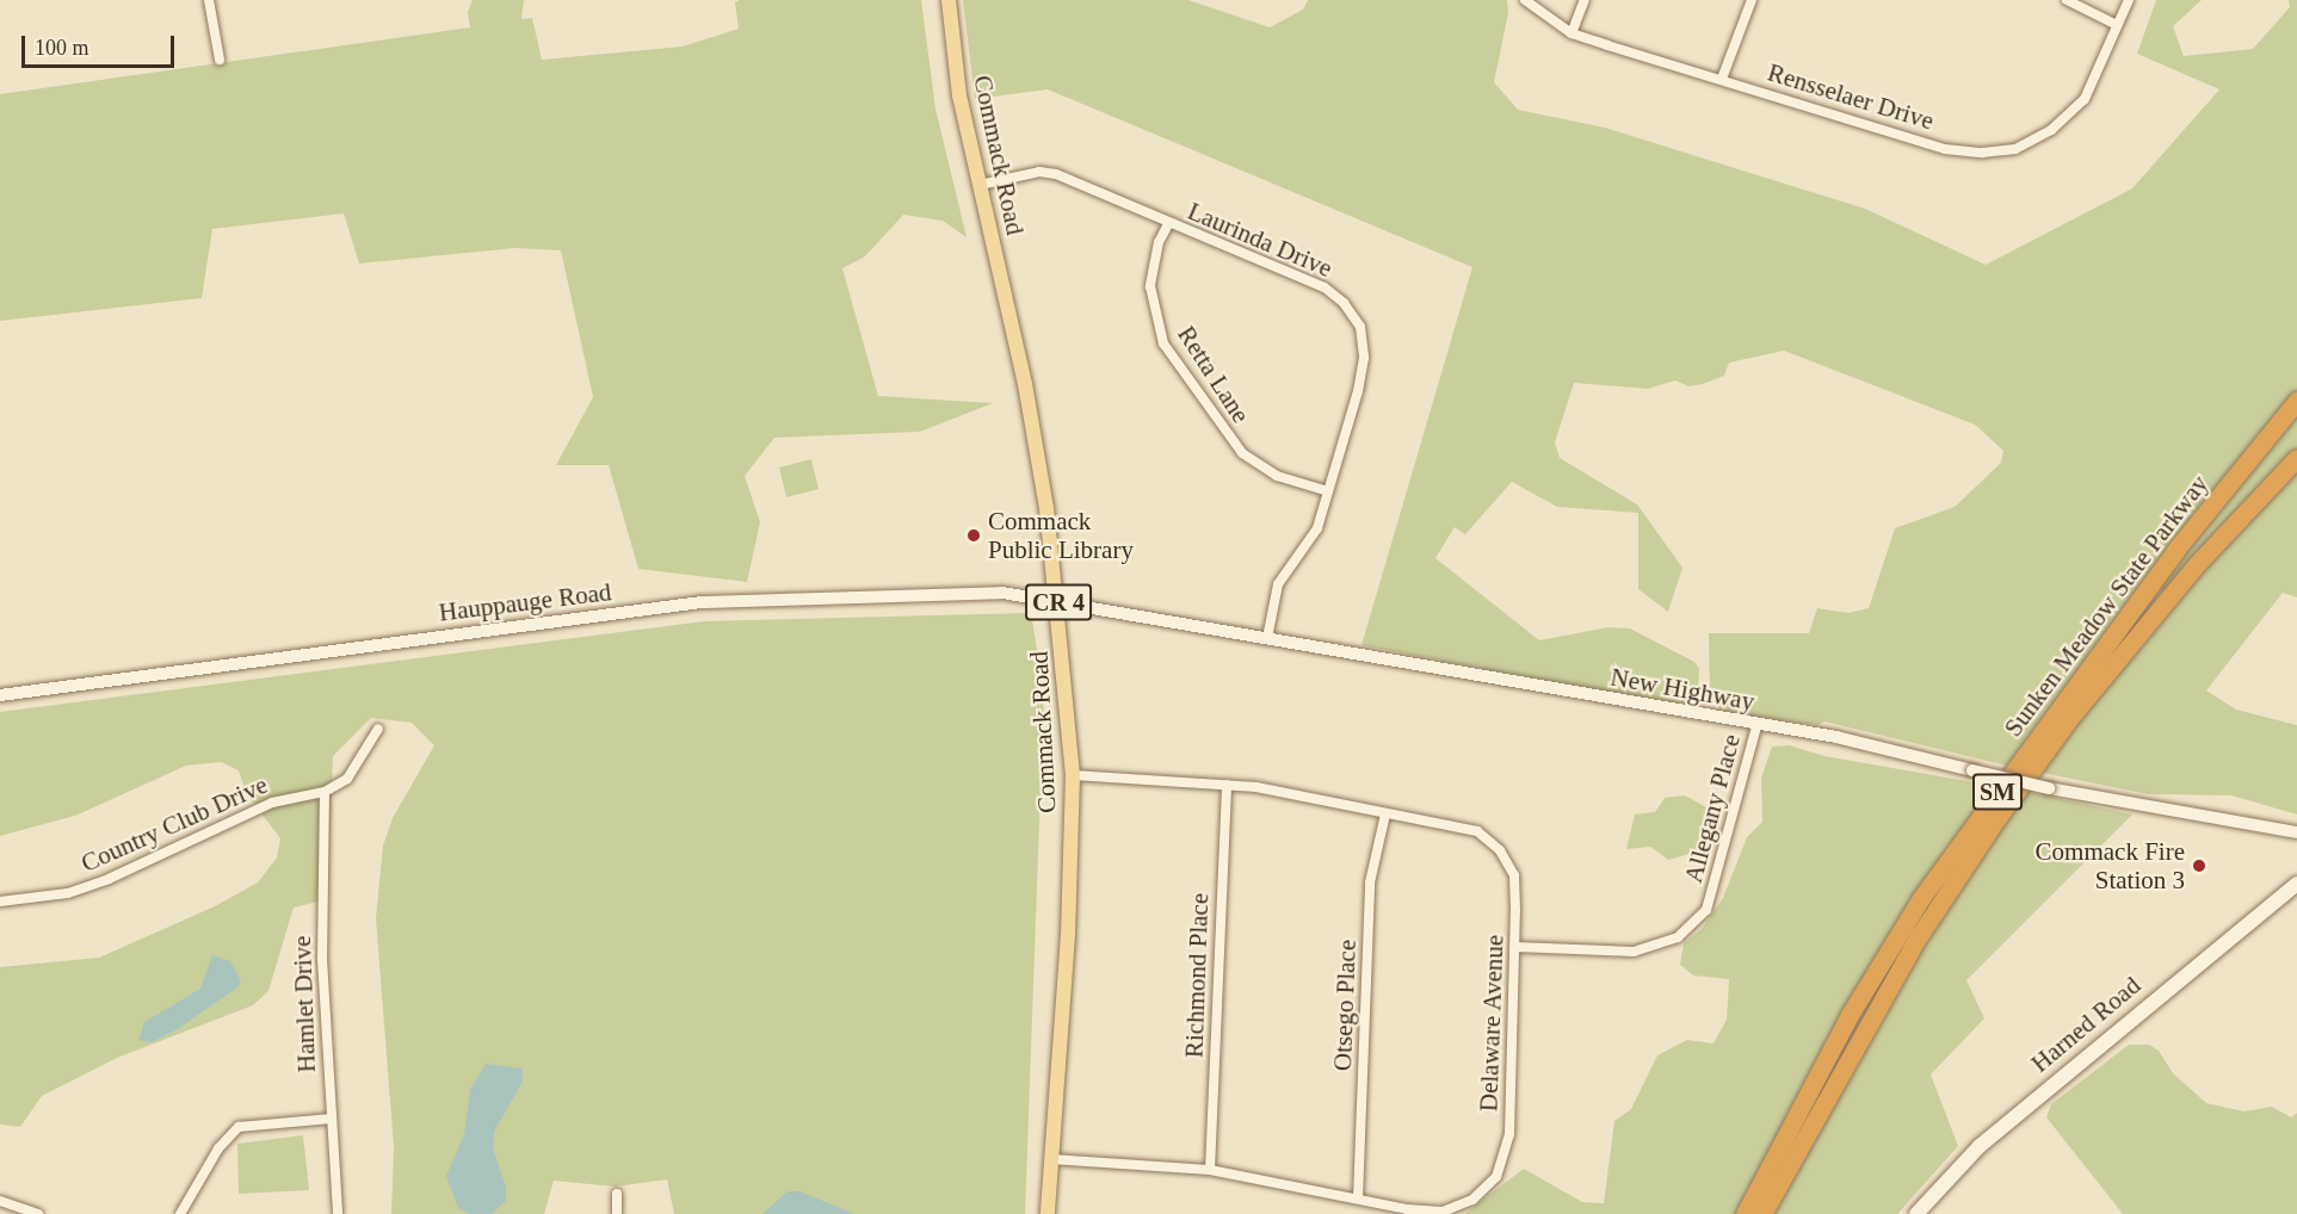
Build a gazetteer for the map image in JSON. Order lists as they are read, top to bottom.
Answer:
{
  "streets": {
    "highway": ["Sunken Meadow State Parkway", "SM"],
    "main road": ["Commack Road", "CR 4", "Harned Road"],
    "street": [
      "Rensselaer Drive",
      "Laurinda Drive",
      "Retta Lane",
      "Hauppauge Road",
      "New Highway",
      "Allegany Place",
      "Country Club Drive",
      "Richmond Place",
      "Hamlet Drive",
      "Otsego Place",
      "Delaware Avenue"
    ]
  },
  "crossings": [
    ["Commack Road", "Laurinda Drive"],
    ["Commack Road", "Hauppauge Road"],
    ["Commack Road", "New Highway"],
    ["Commack Road", "Delaware Avenue"],
    ["Laurinda Drive", "Retta Lane"],
    ["Laurinda Drive", "New Highway"],
    ["Hauppauge Road", "New Highway"],
    ["New Highway", "Allegany Place"],
    ["Allegany Place", "Delaware Avenue"],
    ["Country Club Drive", "Hamlet Drive"],
    ["Richmond Place", "Delaware Avenue"],
    ["Otsego Place", "Delaware Avenue"]
  ],
  "places": ["Commack Public Library", "Commack Fire Station 3"],
  "scale_bar": "100 m"
}
